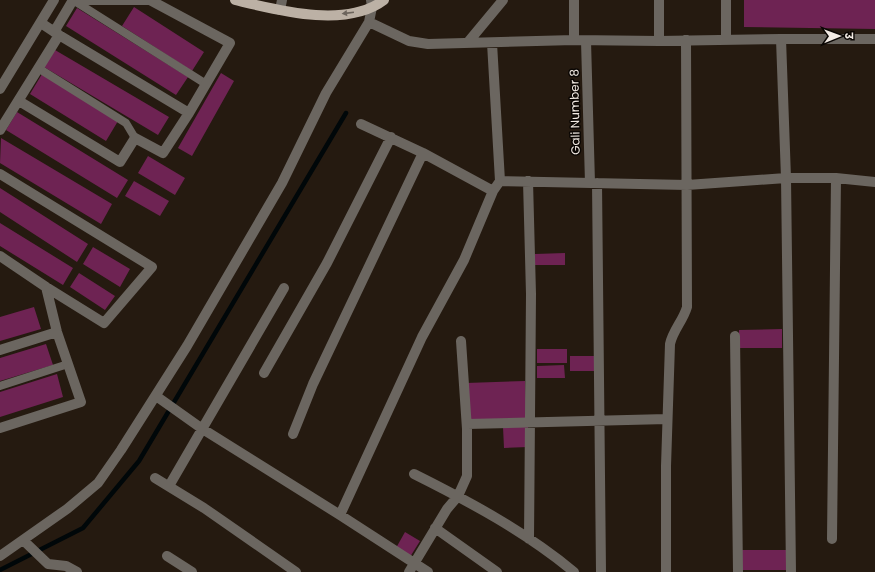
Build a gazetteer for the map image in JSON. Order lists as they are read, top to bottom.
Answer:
{
  "streets": {
    "street": ["Gali Number 8"]
  },
  "north": "right"
}
